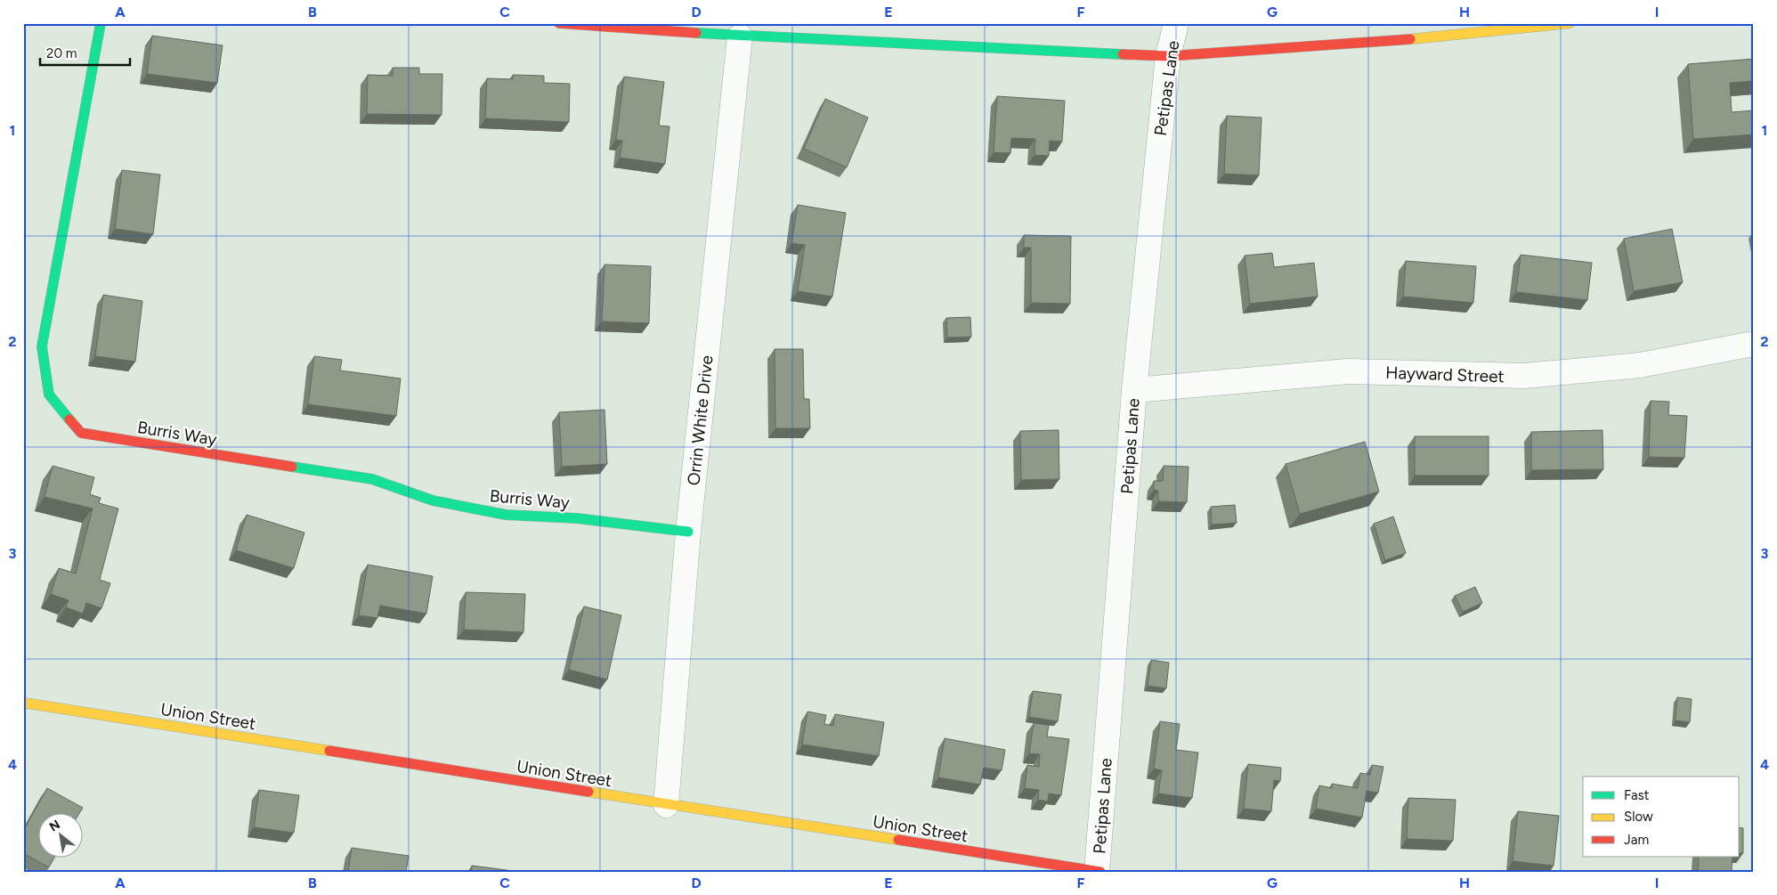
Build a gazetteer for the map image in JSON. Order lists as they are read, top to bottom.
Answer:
{
  "streets": {
    "street": [
      "Petipas Lane",
      "Hayward Street",
      "Orrin White Drive",
      "Burris Way",
      "Union Street"
    ]
  },
  "crossings": [
    ["Petipas Lane", "Hayward Street"],
    ["Petipas Lane", "Union Street"],
    ["Orrin White Drive", "Burris Way"],
    ["Orrin White Drive", "Union Street"]
  ],
  "legend": ["Fast", "Slow", "Jam"],
  "scale_bar": "20 m",
  "north": "top left",
  "grid": {
    "columns": [
      "A",
      "B",
      "C",
      "D",
      "E",
      "F",
      "G",
      "H",
      "I"
    ],
    "rows": [
      "1",
      "2",
      "3",
      "4"
    ]
  }
}
